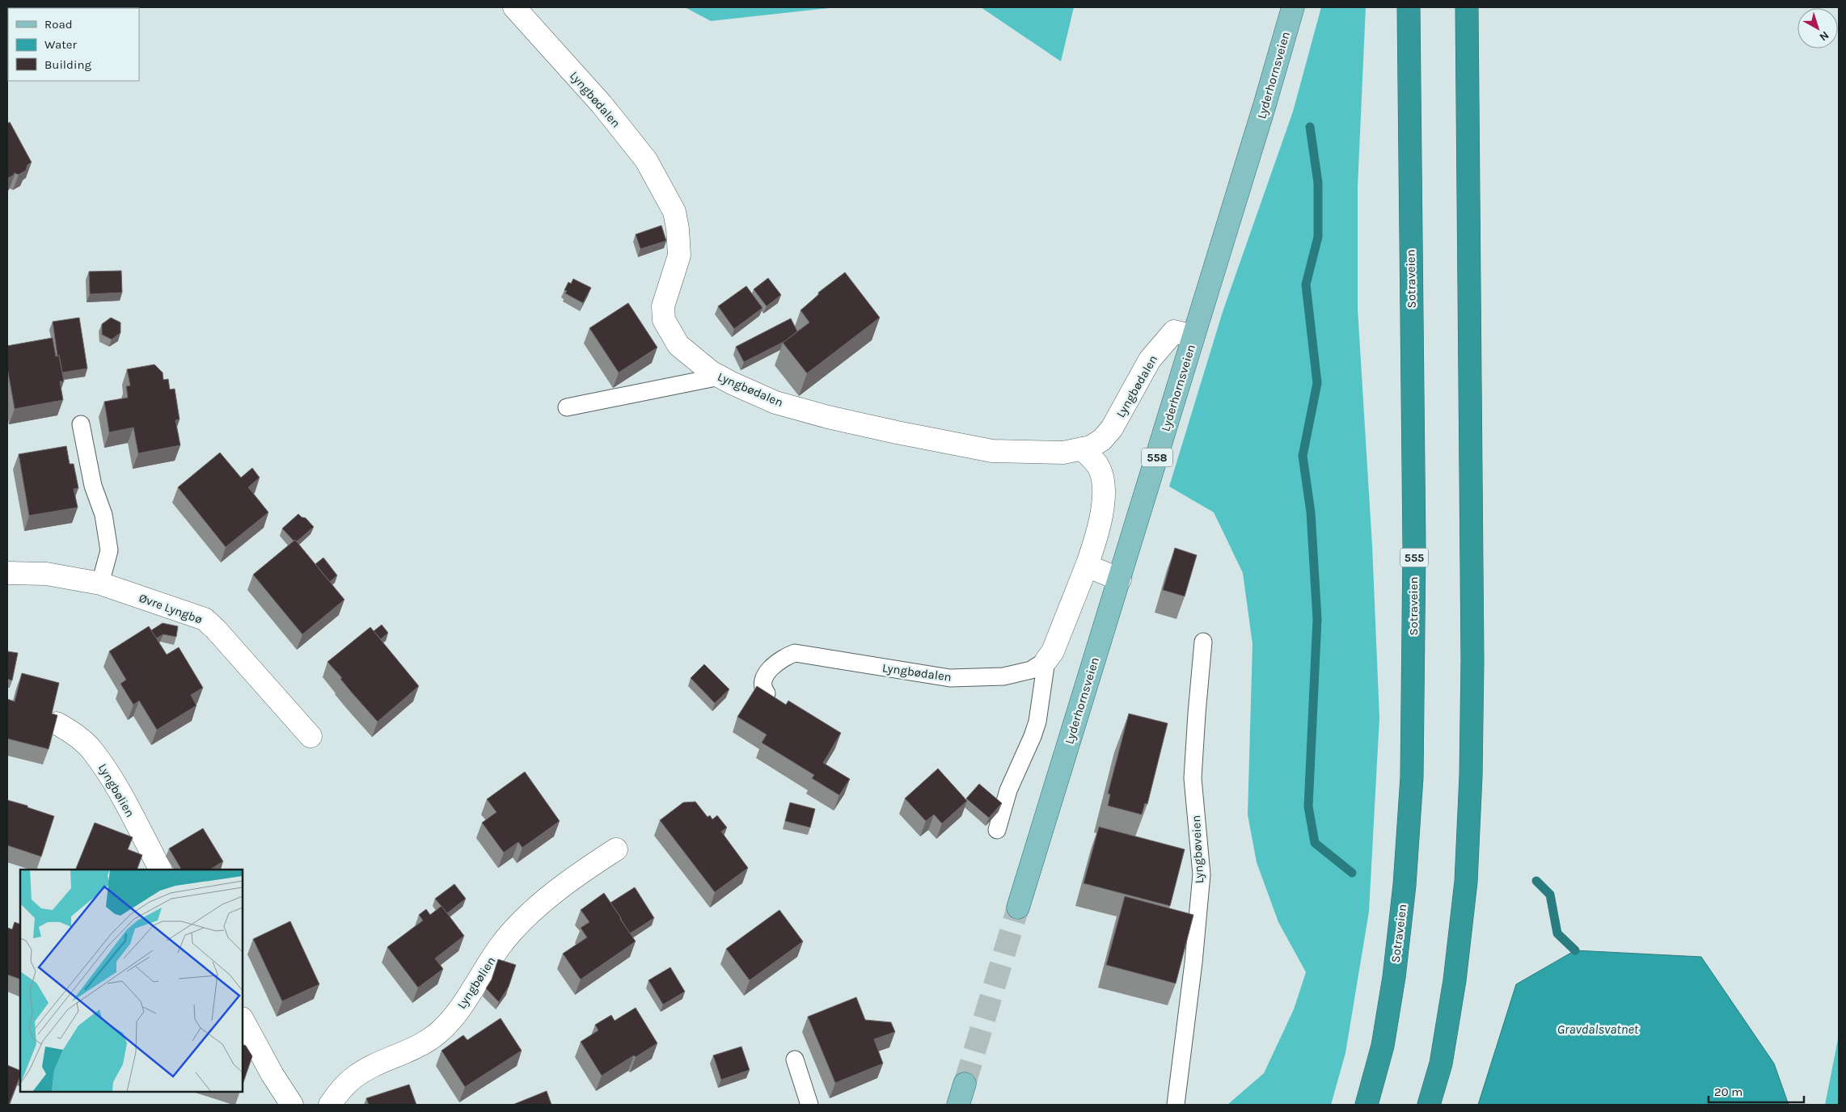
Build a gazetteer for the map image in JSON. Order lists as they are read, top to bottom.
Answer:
{
  "streets": {
    "highway": ["Sotraveien", "555"],
    "main road": ["Lyderhornsveien", "558"],
    "street": ["Lyngbødalen", "Øvre Lyngbø", "Lyngbølien"],
    "lane": ["Lyngbøveien"]
  },
  "crossings": [
    ["Lyderhornsveien", "Lyngbødalen"]
  ],
  "water": ["Gravdalsvatnet"],
  "legend": ["Road", "Water", "Building"],
  "scale_bar": "20 m",
  "north": "bottom right"
}
